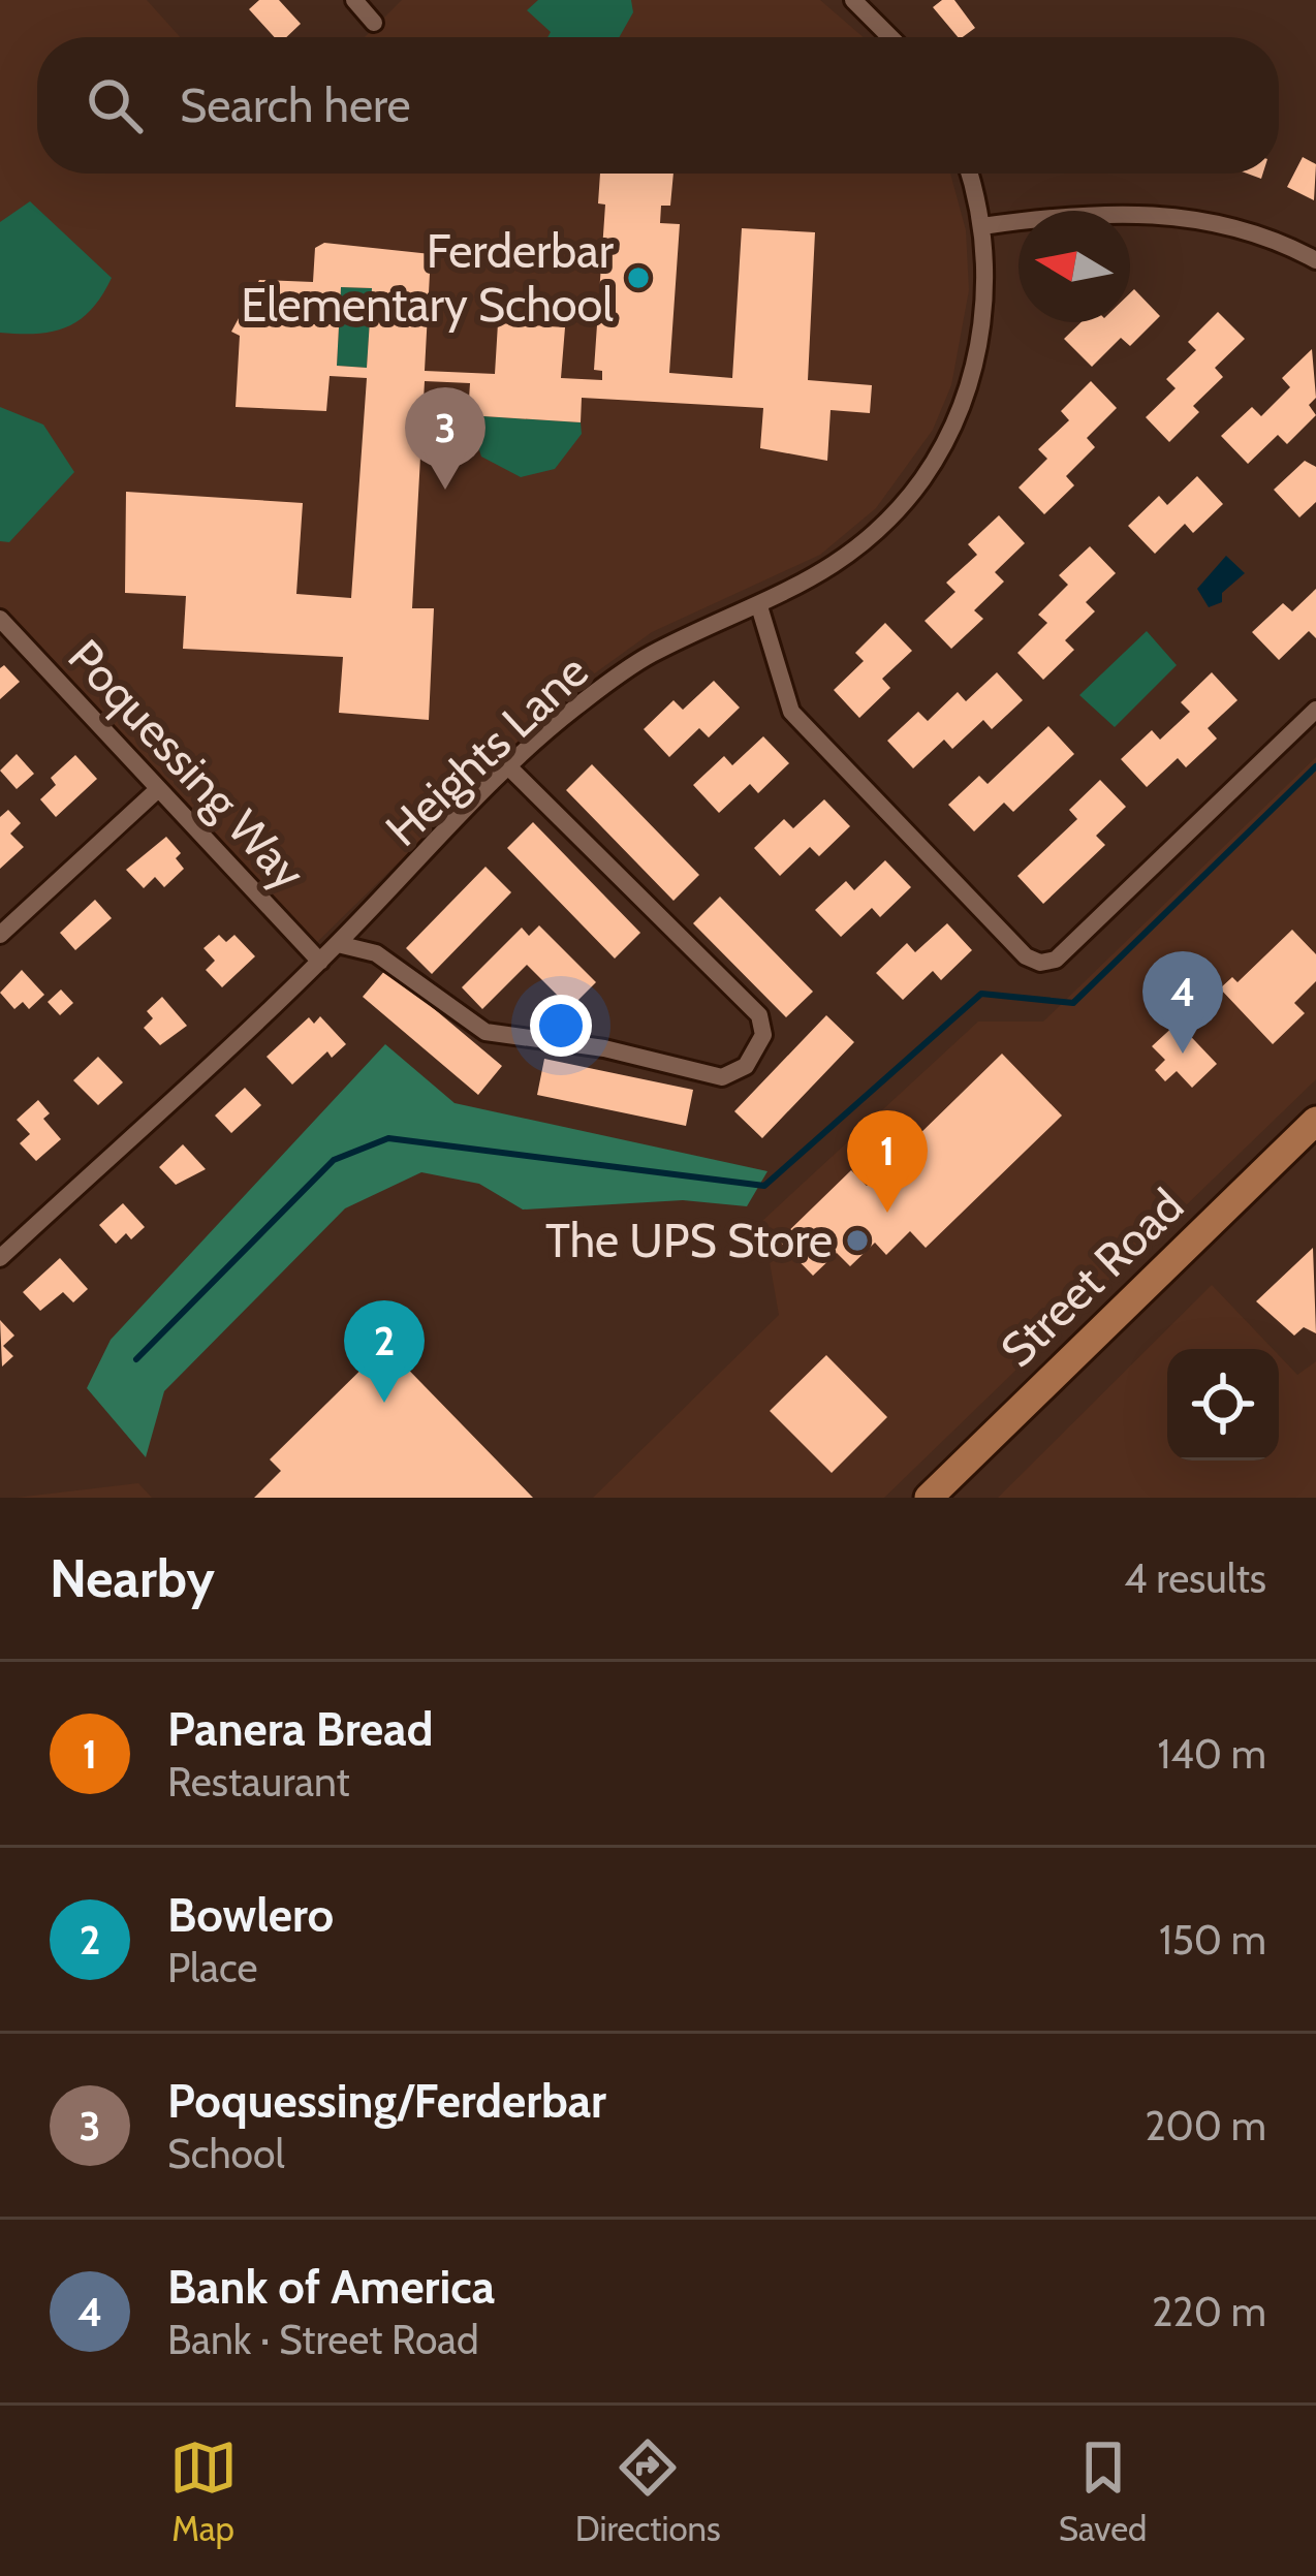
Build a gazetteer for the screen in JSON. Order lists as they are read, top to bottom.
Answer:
{
  "streets": {
    "main road": ["Street Road"],
    "street": ["Heights Lane", "Poquessing Way"]
  },
  "crossings": [
    ["Heights Lane", "Poquessing Way"]
  ],
  "places": ["Ferderbar Elementary School", "The UPS Store"],
  "north": "left",
  "page": {
    "search": "Search here",
    "pins": [
      "3",
      "4",
      "1",
      "2"
    ],
    "heading": ["Nearby", "4 results"],
    "list": [
      {
        "mark": "1",
        "name": "Panera Bread",
        "note": "Restaurant",
        "value": "140 m"
      },
      {
        "mark": "2",
        "name": "Bowlero",
        "note": "Place",
        "value": "150 m"
      },
      {
        "mark": "3",
        "name": "Poquessing/Ferderbar",
        "note": "School",
        "value": "200 m"
      },
      {
        "mark": "4",
        "name": "Bank of America",
        "note": "Bank · Street Road",
        "value": "220 m"
      }
    ],
    "nav": ["Map", "Directions", "Saved"]
  }
}
